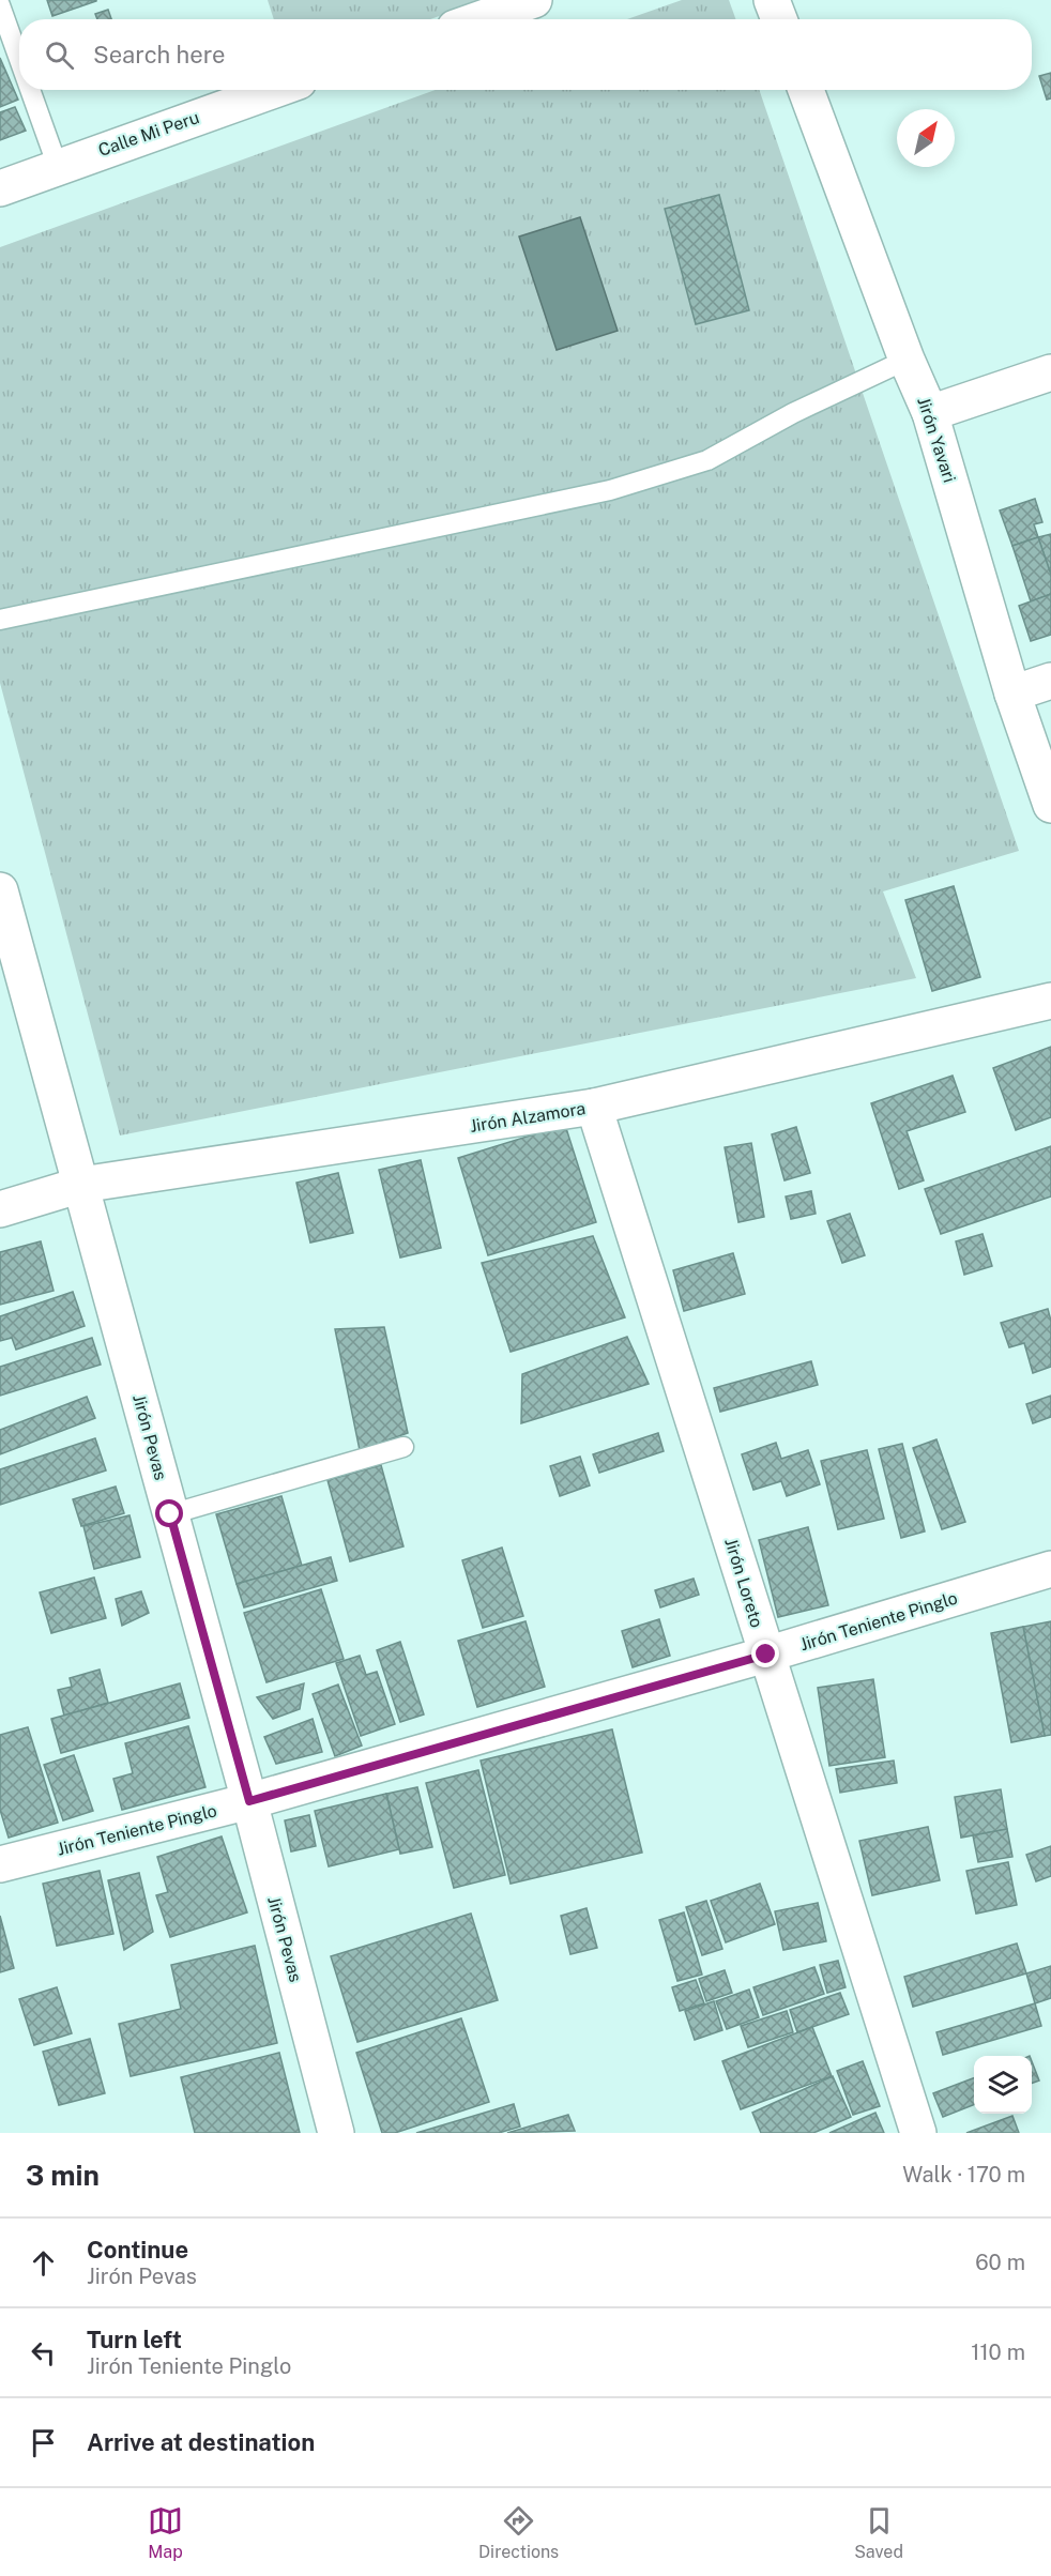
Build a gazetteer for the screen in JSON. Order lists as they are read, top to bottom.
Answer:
{
  "streets": {
    "street": [
      "Calle Mi Peru",
      "Jirón Yavari",
      "Jirón Alzamora",
      "Jirón Pevas",
      "Jirón Loreto",
      "Jirón Teniente Pinglo"
    ]
  },
  "crossings": [
    ["Jirón Alzamora", "Jirón Pevas"],
    ["Jirón Alzamora", "Jirón Loreto"],
    ["Jirón Pevas", "Jirón Teniente Pinglo"],
    ["Jirón Loreto", "Jirón Teniente Pinglo"]
  ],
  "north": "top right",
  "page": {
    "search": "Search here",
    "heading": ["3 min", "Walk · 170 m"],
    "list": [
      ["Continue", "Jirón Pevas", "60 m"],
      ["Turn left", "Jirón Teniente Pinglo", "110 m"],
      "Arrive at destination"
    ],
    "nav": ["Map", "Directions", "Saved"]
  }
}
